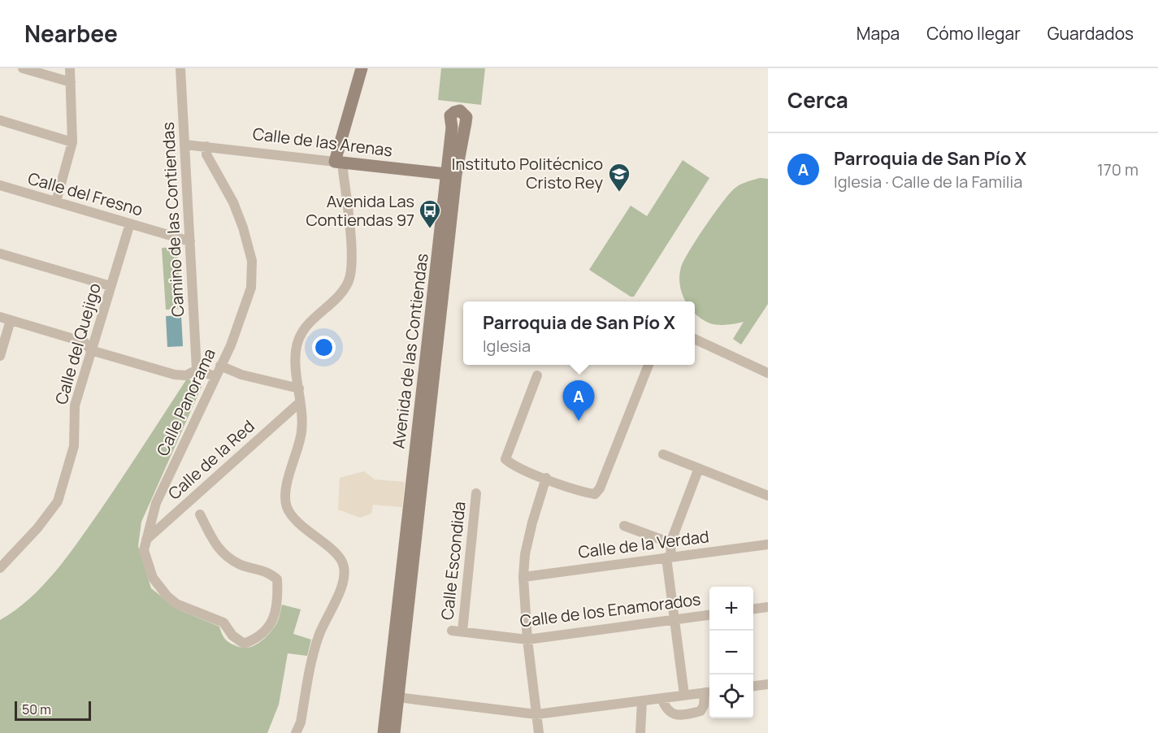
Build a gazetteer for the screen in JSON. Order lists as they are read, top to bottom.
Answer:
{
  "streets": {
    "street": [
      "Calle de las Arenas",
      "Calle del Fresno",
      "Camino de las Contiendas",
      "Calle del Quejigo",
      "Avenida de las Contiendas",
      "Calle Panorama",
      "Calle de la Red",
      "Calle de la Verdad",
      "Calle Escondida",
      "Calle de los Enamorados"
    ]
  },
  "crossings": [
    ["Calle de las Arenas", "Camino de las Contiendas"],
    ["Calle de las Arenas", "Avenida de las Contiendas"],
    ["Calle de las Arenas", "Calle Panorama"],
    ["Calle del Fresno", "Camino de las Contiendas"],
    ["Calle del Fresno", "Calle del Quejigo"],
    ["Calle Panorama", "Calle de la Red"],
    ["Calle Escondida", "Calle de los Enamorados"]
  ],
  "places": {
    "school or university": ["Instituto Politécnico Cristo Rey"],
    "bus stop": ["Avenida Las Contiendas 97"]
  },
  "scale_bar": "50 m",
  "page": {
    "header": "Nearbee",
    "nav": ["Mapa", "Cómo llegar", "Guardados"],
    "heading": "Cerca",
    "list": [
      {
        "mark": "A",
        "name": "Parroquia de San Pío X",
        "note": "Iglesia · Calle de la Familia",
        "value": "170 m"
      }
    ],
    "popup": ["Parroquia de San Pío X", "Iglesia"],
    "pins": "A",
    "map_buttons": ["+", "−"],
    "scale": "50 m"
  }
}
